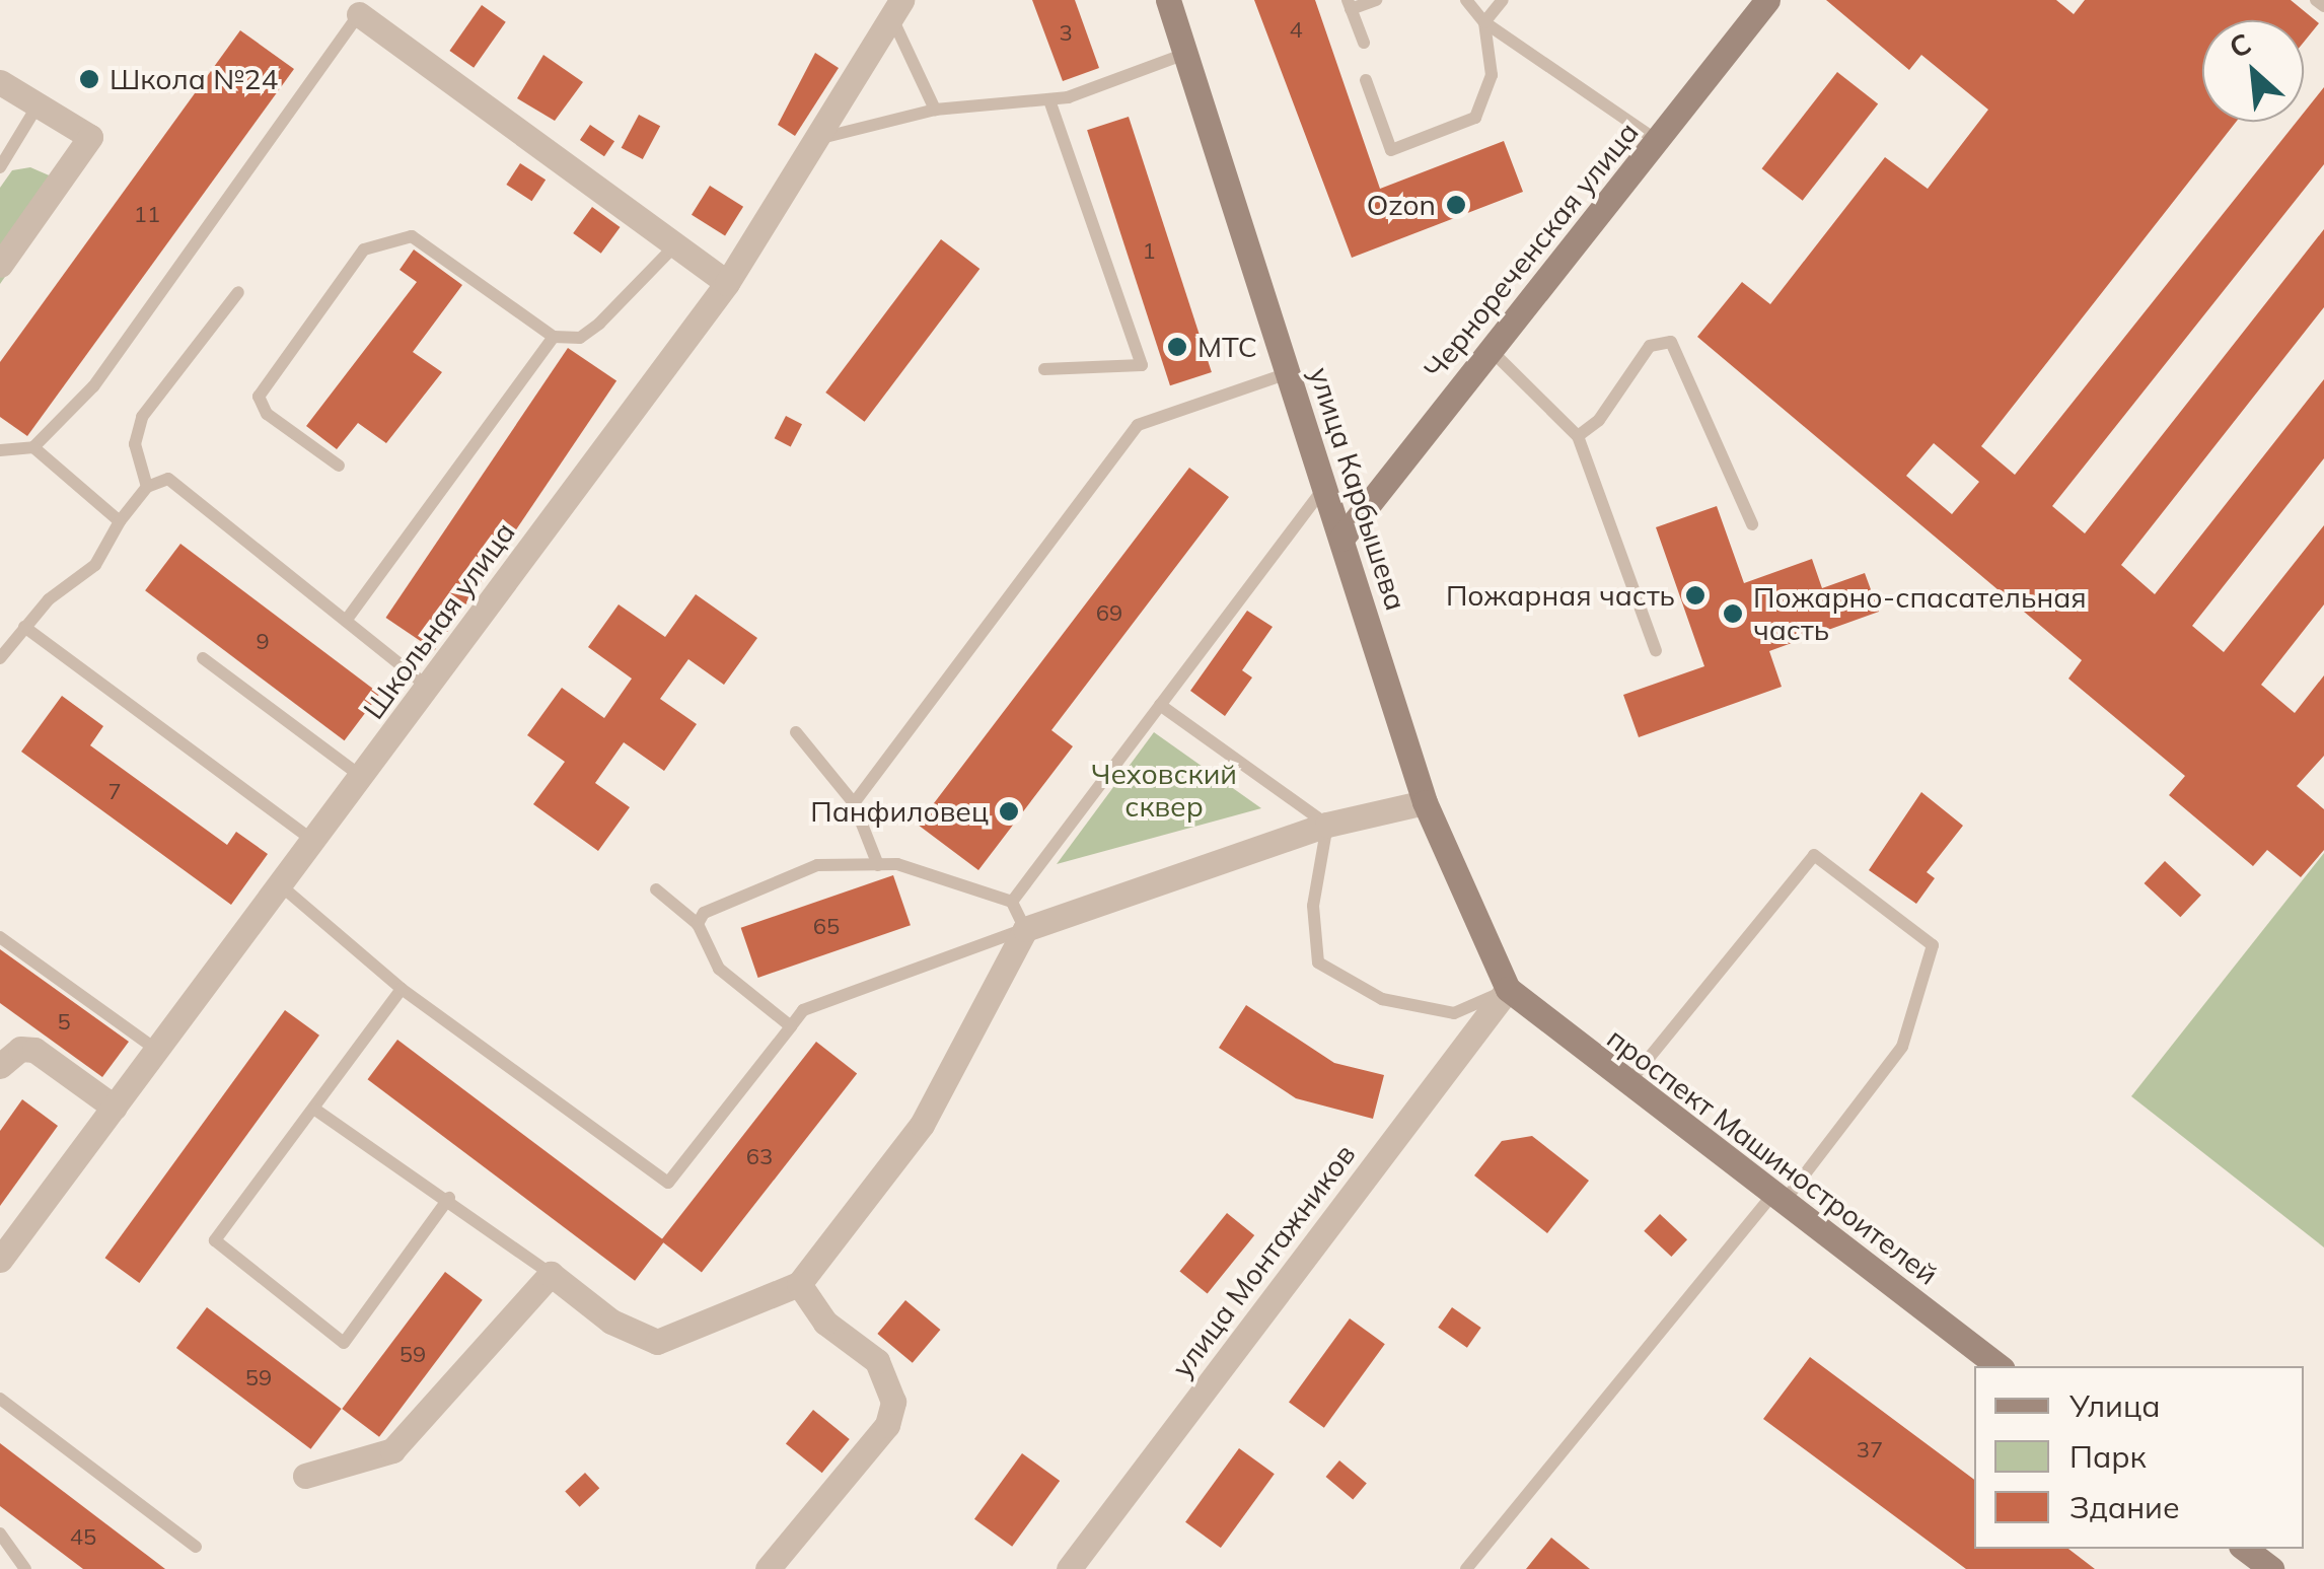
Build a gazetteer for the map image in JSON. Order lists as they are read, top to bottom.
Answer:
{
  "streets": {
    "main road": ["Чернореченская улица", "улица Карбышева", "проспект Машиностроителей"],
    "street": ["Школьная улица", "улица Монтажников"]
  },
  "crossings": [
    ["Чернореченская улица", "улица Карбышева"],
    ["улица Карбышева", "проспект Машиностроителей"],
    ["улица Карбышева", "улица Монтажников"],
    ["проспект Машиностроителей", "улица Монтажников"]
  ],
  "parks": ["Чеховский сквер"],
  "places": [
    "Школа №24",
    "Ozon",
    "МТС",
    "Пожарная часть",
    "Пожарно-спасательная часть",
    "Панфиловец"
  ],
  "house_numbers": [
    "4",
    "3",
    "11",
    "1",
    "69",
    "9",
    "7",
    "65",
    "5",
    "63",
    "59",
    "59",
    "37",
    "45"
  ],
  "legend": ["Улица", "Парк", "Здание"],
  "north": "top left"
}
